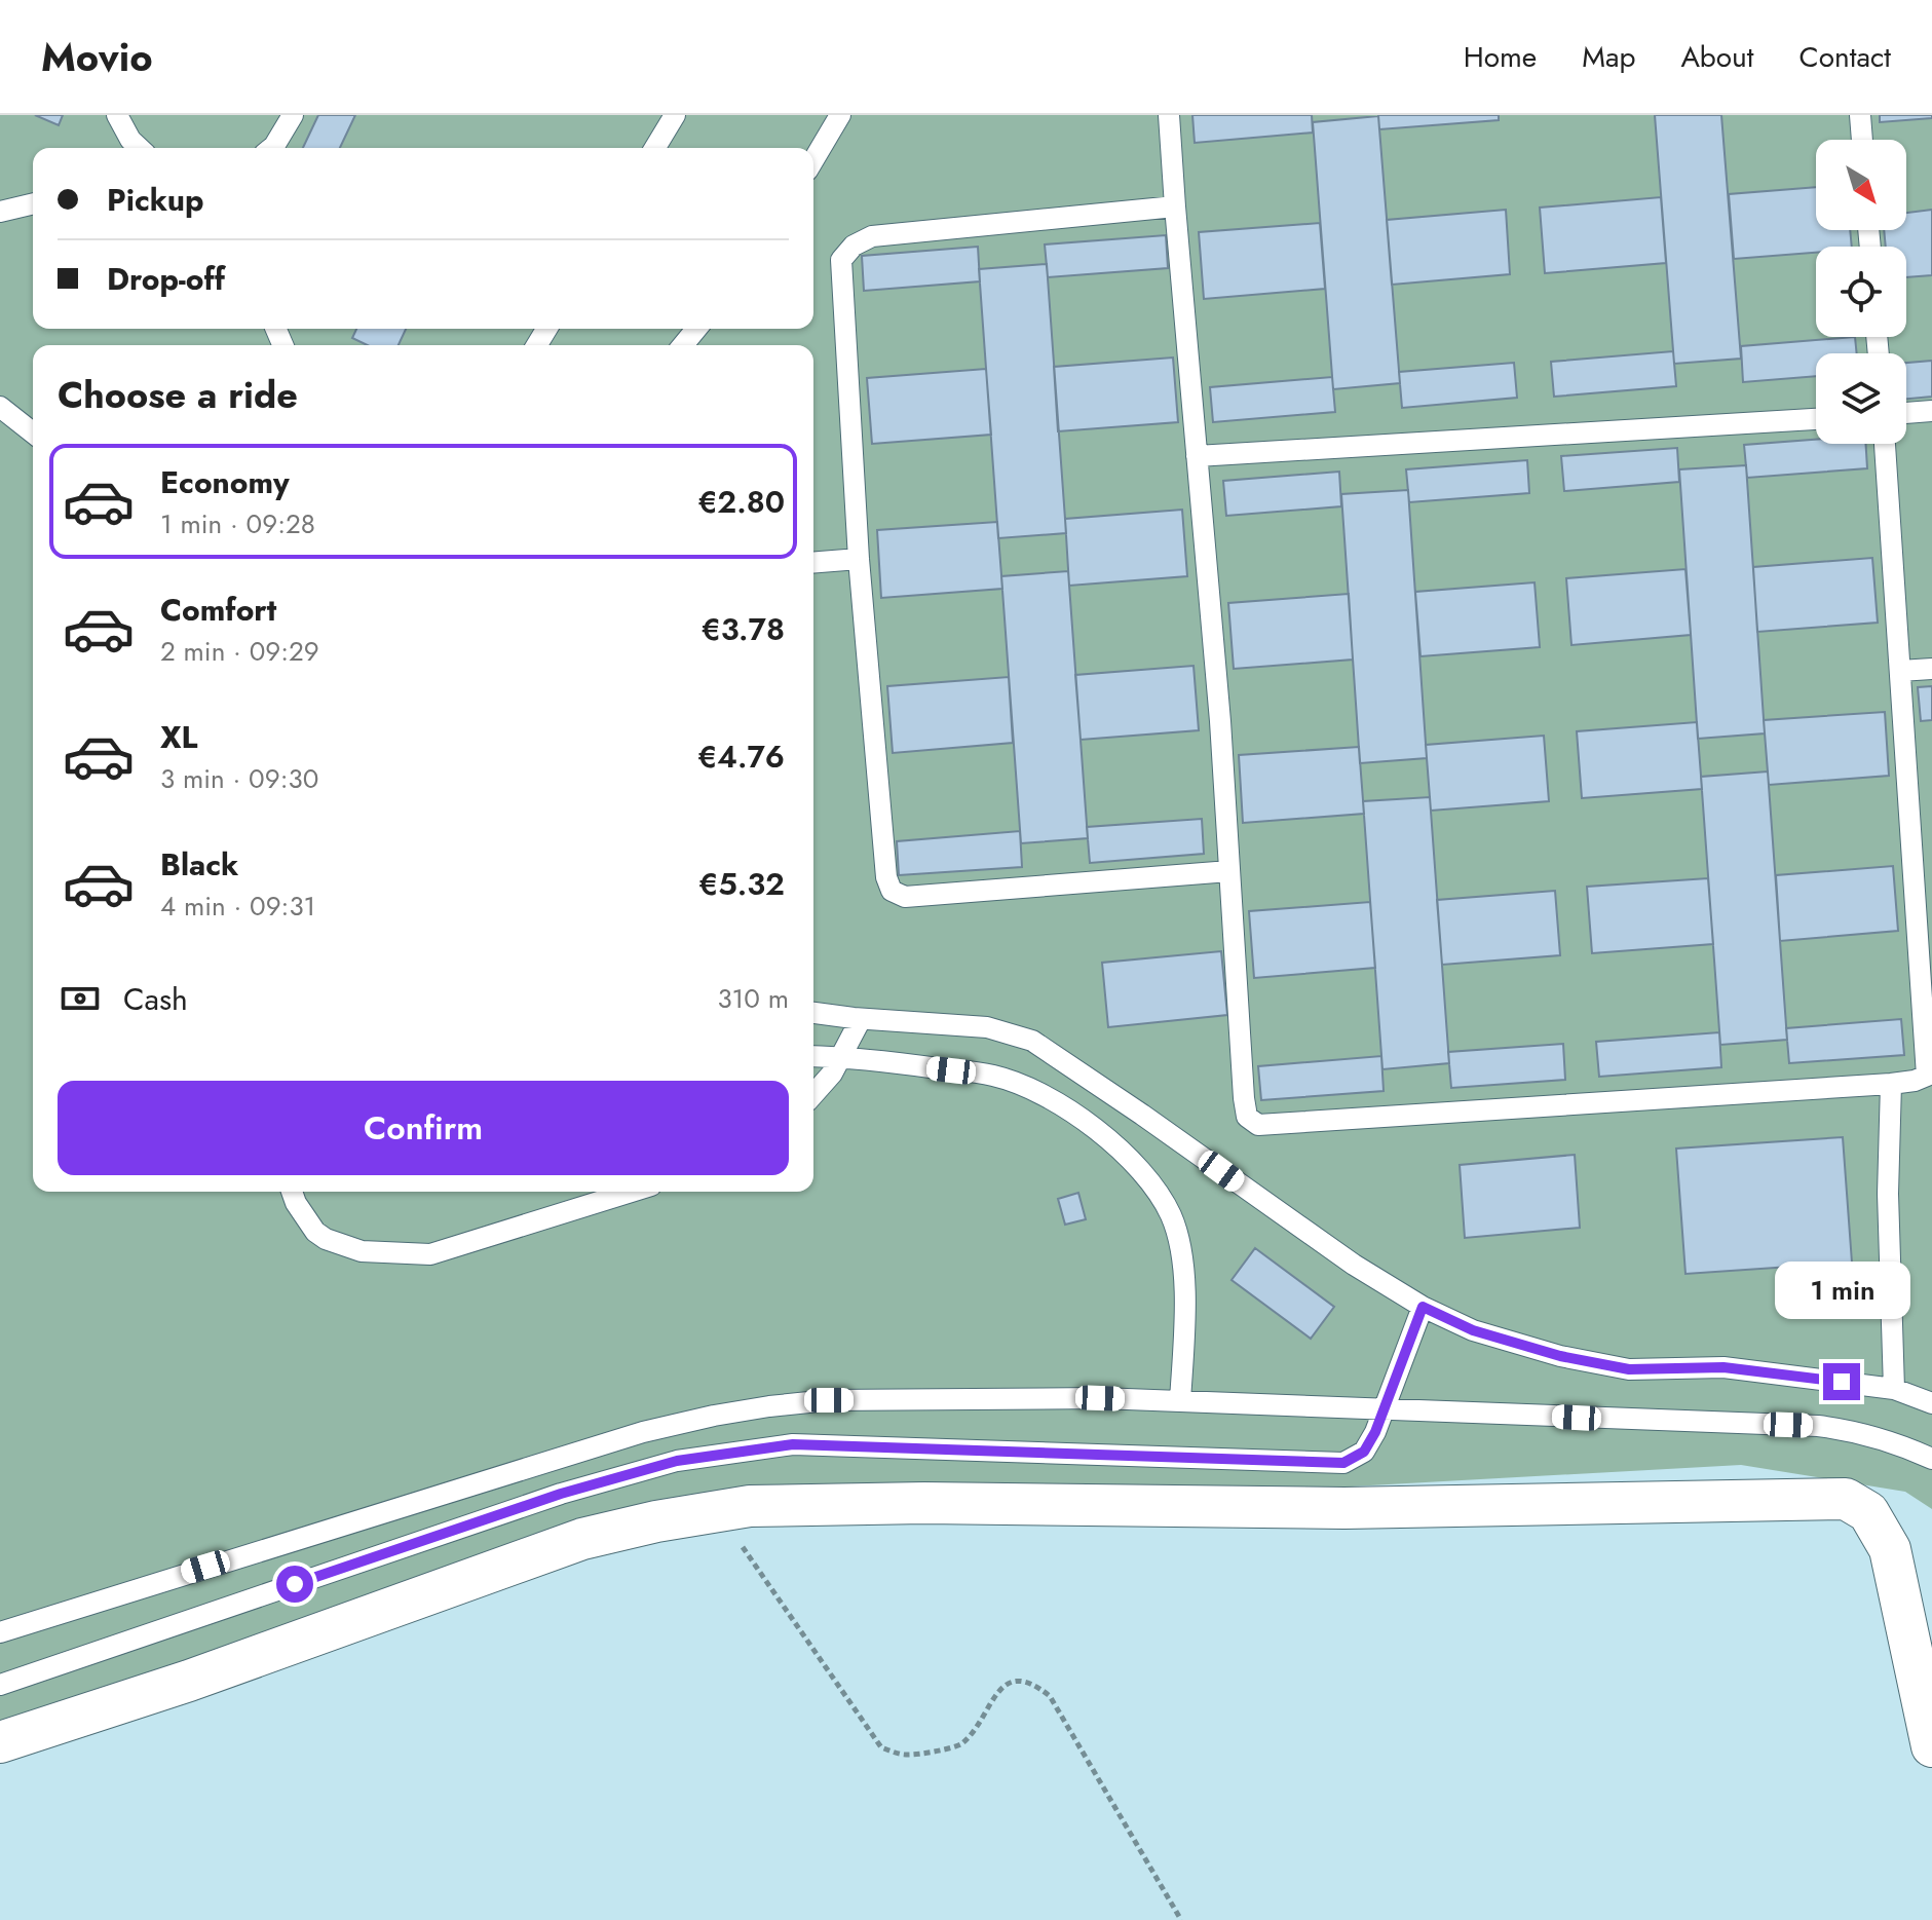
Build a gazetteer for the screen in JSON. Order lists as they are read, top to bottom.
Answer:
{
  "north": "bottom right",
  "page": {
    "header": "Movio",
    "nav": [
      "Home",
      "Map",
      "About",
      "Contact"
    ],
    "banner": ["Pickup", "Drop-off"],
    "heading": "Choose a ride",
    "list": [
      {
        "name": "Economy",
        "note": "1 min · 09:28",
        "value": "€2.80"
      },
      {
        "name": "Comfort",
        "note": "2 min · 09:29",
        "value": "€3.78"
      },
      {
        "name": "XL",
        "note": "3 min · 09:30",
        "value": "€4.76"
      },
      {
        "name": "Black",
        "note": "4 min · 09:31",
        "value": "€5.32"
      }
    ],
    "pay": ["Cash", "310 m"],
    "buttons": "Confirm",
    "bubble": "1 min"
  }
}
